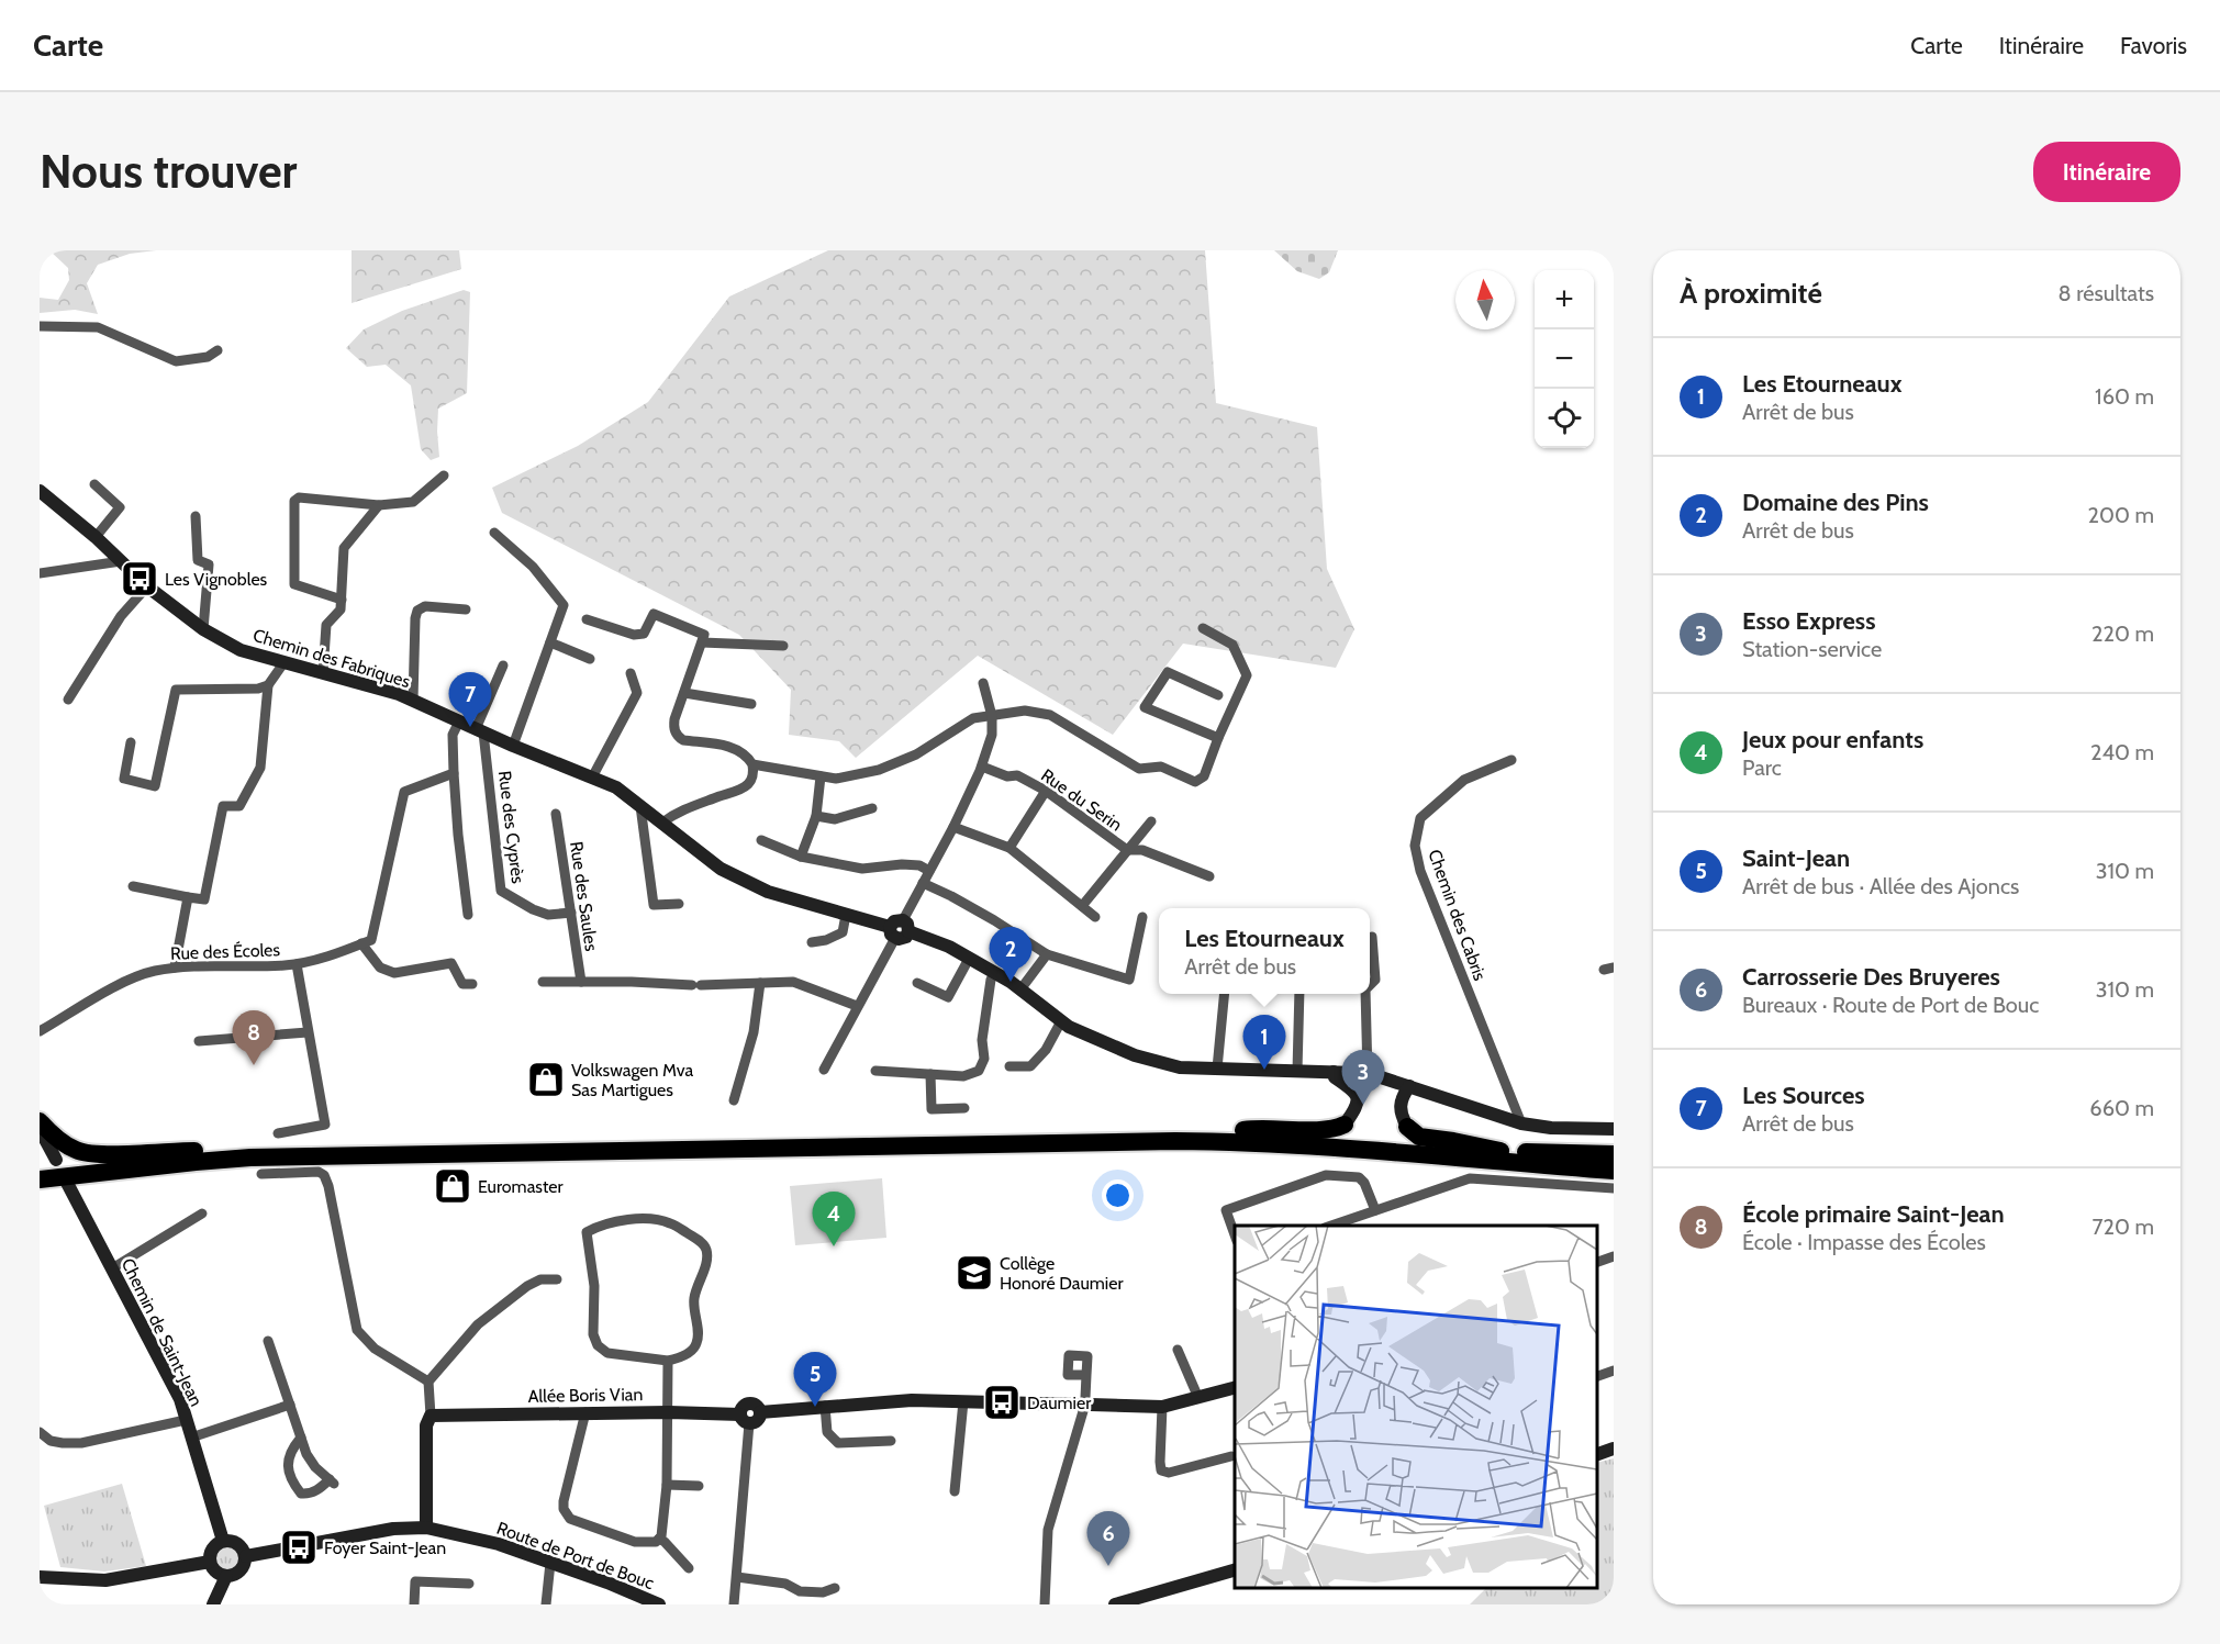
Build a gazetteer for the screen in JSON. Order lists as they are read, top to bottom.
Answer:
{
  "streets": {
    "street": [
      "Chemin des Fabriques",
      "Rue du Serin",
      "Rue des Cyprès",
      "Rue des Saules",
      "Chemin des Cabris",
      "Rue des Écoles",
      "Chemin de Saint-Jean",
      "Allée Boris Vian",
      "Route de Port de Bouc"
    ]
  },
  "crossings": [
    ["Chemin des Fabriques", "Rue des Cyprès"],
    ["Chemin des Fabriques", "Chemin des Cabris"],
    ["Rue des Cyprès", "Rue des Saules"],
    ["Chemin de Saint-Jean", "Route de Port de Bouc"]
  ],
  "places": {
    "bus stop": ["Les Vignobles", "Daumier", "Foyer Saint-Jean"],
    "shop": ["Volkswagen Mva Sas Martigues", "Euromaster"],
    "school or university": ["Collège Honoré Daumier"]
  },
  "north": "top",
  "page": {
    "header": "Carte",
    "nav": ["Carte", "Itinéraire", "Favoris"],
    "buttons": "Itinéraire",
    "title": "Nous trouver",
    "heading": ["À proximité", "8 résultats"],
    "map_buttons": ["+", "−"],
    "list": [
      {
        "mark": "1",
        "name": "Les Etourneaux",
        "note": "Arrêt de bus",
        "value": "160 m"
      },
      {
        "mark": "2",
        "name": "Domaine des Pins",
        "note": "Arrêt de bus",
        "value": "200 m"
      },
      {
        "mark": "3",
        "name": "Esso Express",
        "note": "Station-service",
        "value": "220 m"
      },
      {
        "mark": "4",
        "name": "Jeux pour enfants",
        "note": "Parc",
        "value": "240 m"
      },
      {
        "mark": "5",
        "name": "Saint-Jean",
        "note": "Arrêt de bus · Allée des Ajoncs",
        "value": "310 m"
      },
      {
        "mark": "6",
        "name": "Carrosserie Des Bruyeres",
        "note": "Bureaux · Route de Port de Bouc",
        "value": "310 m"
      },
      {
        "mark": "7",
        "name": "Les Sources",
        "note": "Arrêt de bus",
        "value": "660 m"
      },
      {
        "mark": "8",
        "name": "École primaire Saint-Jean",
        "note": "École · Impasse des Écoles",
        "value": "720 m"
      }
    ],
    "pins": [
      "7",
      "2",
      "8",
      "1",
      "3",
      "4",
      "5",
      "6"
    ],
    "popup": ["Les Etourneaux", "Arrêt de bus"]
  }
}
